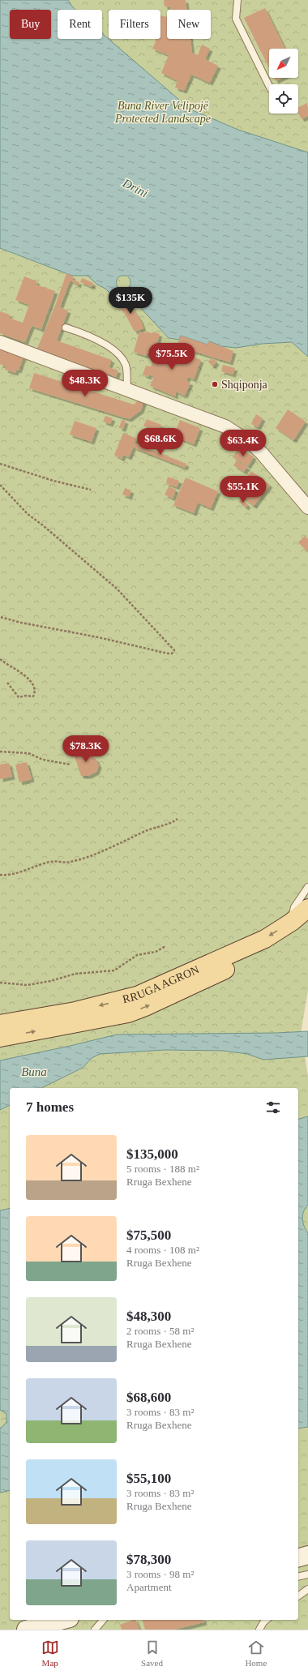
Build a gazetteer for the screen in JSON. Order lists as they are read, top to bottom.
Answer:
{
  "streets": {
    "main road": ["RRUGA AGRON"]
  },
  "water": ["Drini", "Buna"],
  "parks": ["Buna River Velipojë Protected Landscape"],
  "places": ["Shqiponja"],
  "north": "bottom left",
  "page": {
    "chip": [
      "Buy",
      "Rent",
      "Filters",
      "New"
    ],
    "price": [
      "$135K",
      "$75.5K",
      "$48.3K",
      "$68.6K",
      "$63.4K",
      "$55.1K",
      "$78.3K"
    ],
    "heading": "7 homes",
    "list": [
      {
        "name": "$135,000",
        "note": "5 rooms · 188 m² · Rruga Bexhene"
      },
      {
        "name": "$75,500",
        "note": "4 rooms · 108 m² · Rruga Bexhene"
      },
      {
        "name": "$48,300",
        "note": "2 rooms · 58 m² · Rruga Bexhene"
      },
      {
        "name": "$68,600",
        "note": "3 rooms · 83 m² · Rruga Bexhene"
      },
      {
        "name": "$55,100",
        "note": "3 rooms · 83 m² · Rruga Bexhene"
      },
      {
        "name": "$78,300",
        "note": "3 rooms · 98 m² · Apartment"
      }
    ],
    "tabs": ["Map", "Saved", "Home"]
  }
}
